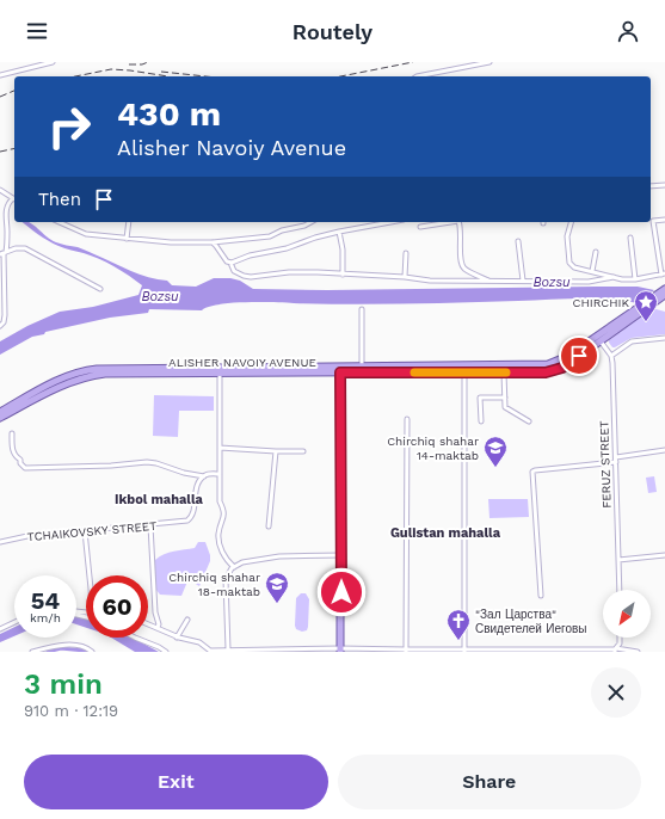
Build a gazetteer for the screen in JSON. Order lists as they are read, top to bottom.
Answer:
{
  "streets": {
    "main road": ["ALISHER NAVOIY AVENUE"],
    "street": ["FERUZ STREET", "TCHAIKOVSKY STREET"]
  },
  "districts": ["Ikbol mahalla", "Gulistan mahalla"],
  "water": ["Bozsu"],
  "places": {
    "place": ["CHIRCHIK"],
    "school or university": ["Chirchiq shahar 14-maktab", "Chirchiq shahar 18-maktab"],
    "church": ["\"Зал Царства\" Свидетелей Иеговы"]
  },
  "north": "bottom left",
  "page": {
    "header": "Routely",
    "turn": ["430 m", "Alisher Navoiy Avenue"],
    "then": "Then",
    "speed": "54 km/h",
    "limit": "60",
    "heading": ["3 min", "910 m · 12:19"],
    "buttons": ["Exit", "Share"]
  }
}
